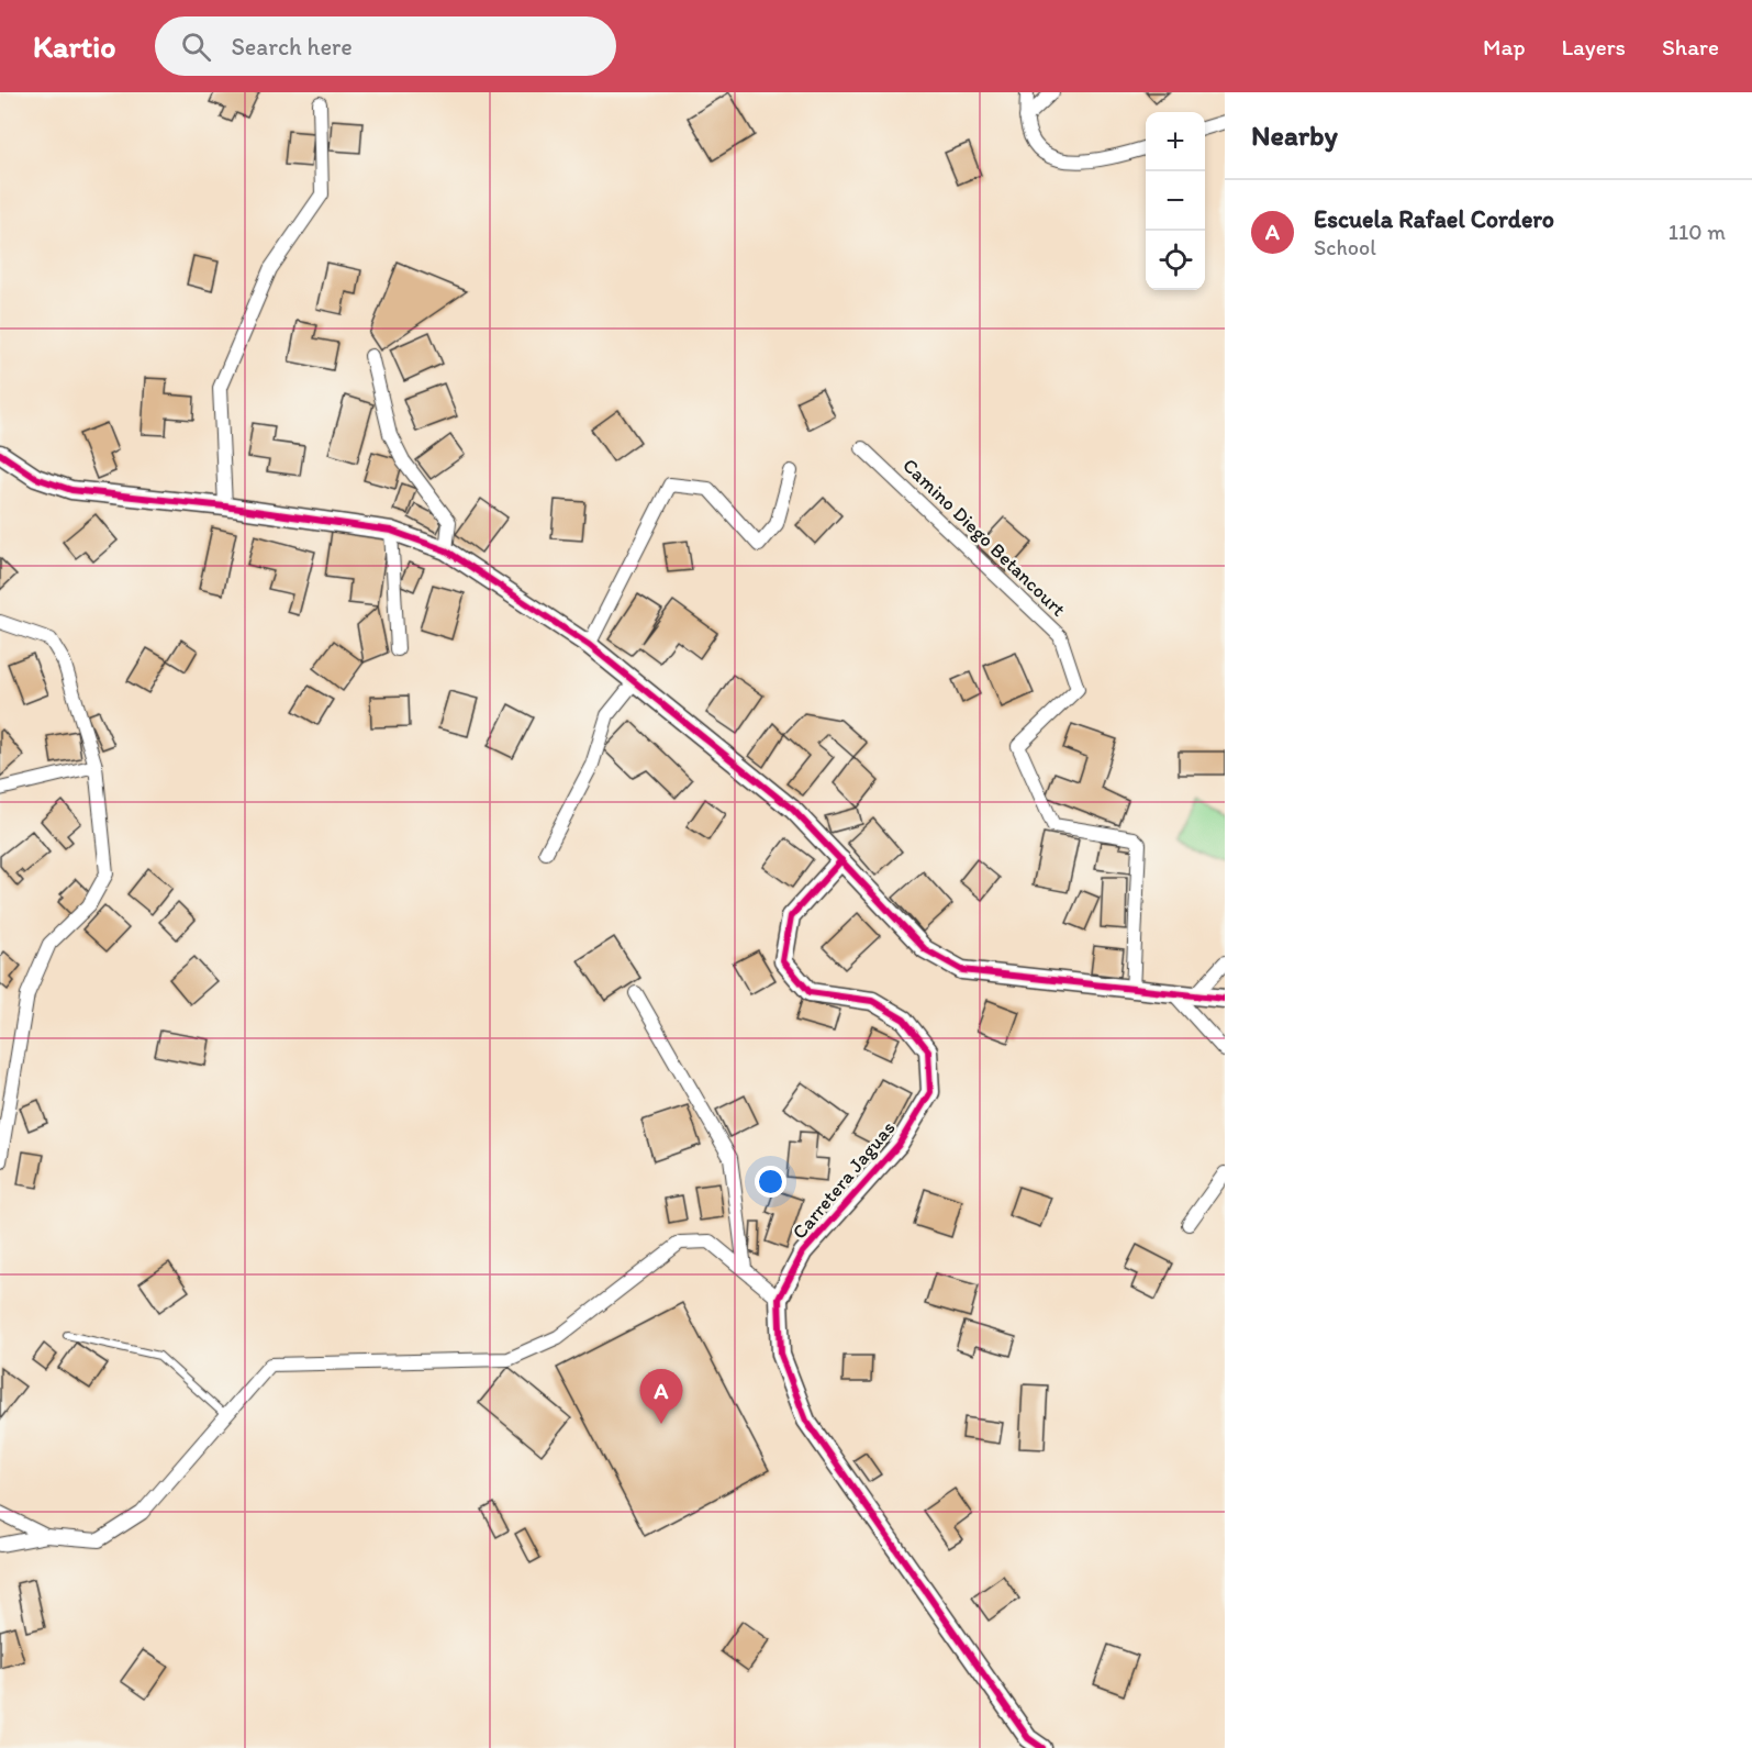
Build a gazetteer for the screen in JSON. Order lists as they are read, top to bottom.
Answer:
{
  "streets": {
    "street": ["Camino Diego Betancourt", "Carretera Jaguas"]
  },
  "page": {
    "header": "Kartio",
    "search": "Search here",
    "nav": ["Map", "Layers", "Share"],
    "heading": "Nearby",
    "map_buttons": ["+", "−"],
    "list": [
      {
        "mark": "A",
        "name": "Escuela Rafael Cordero",
        "note": "School",
        "value": "110 m"
      }
    ],
    "pins": "A"
  }
}
